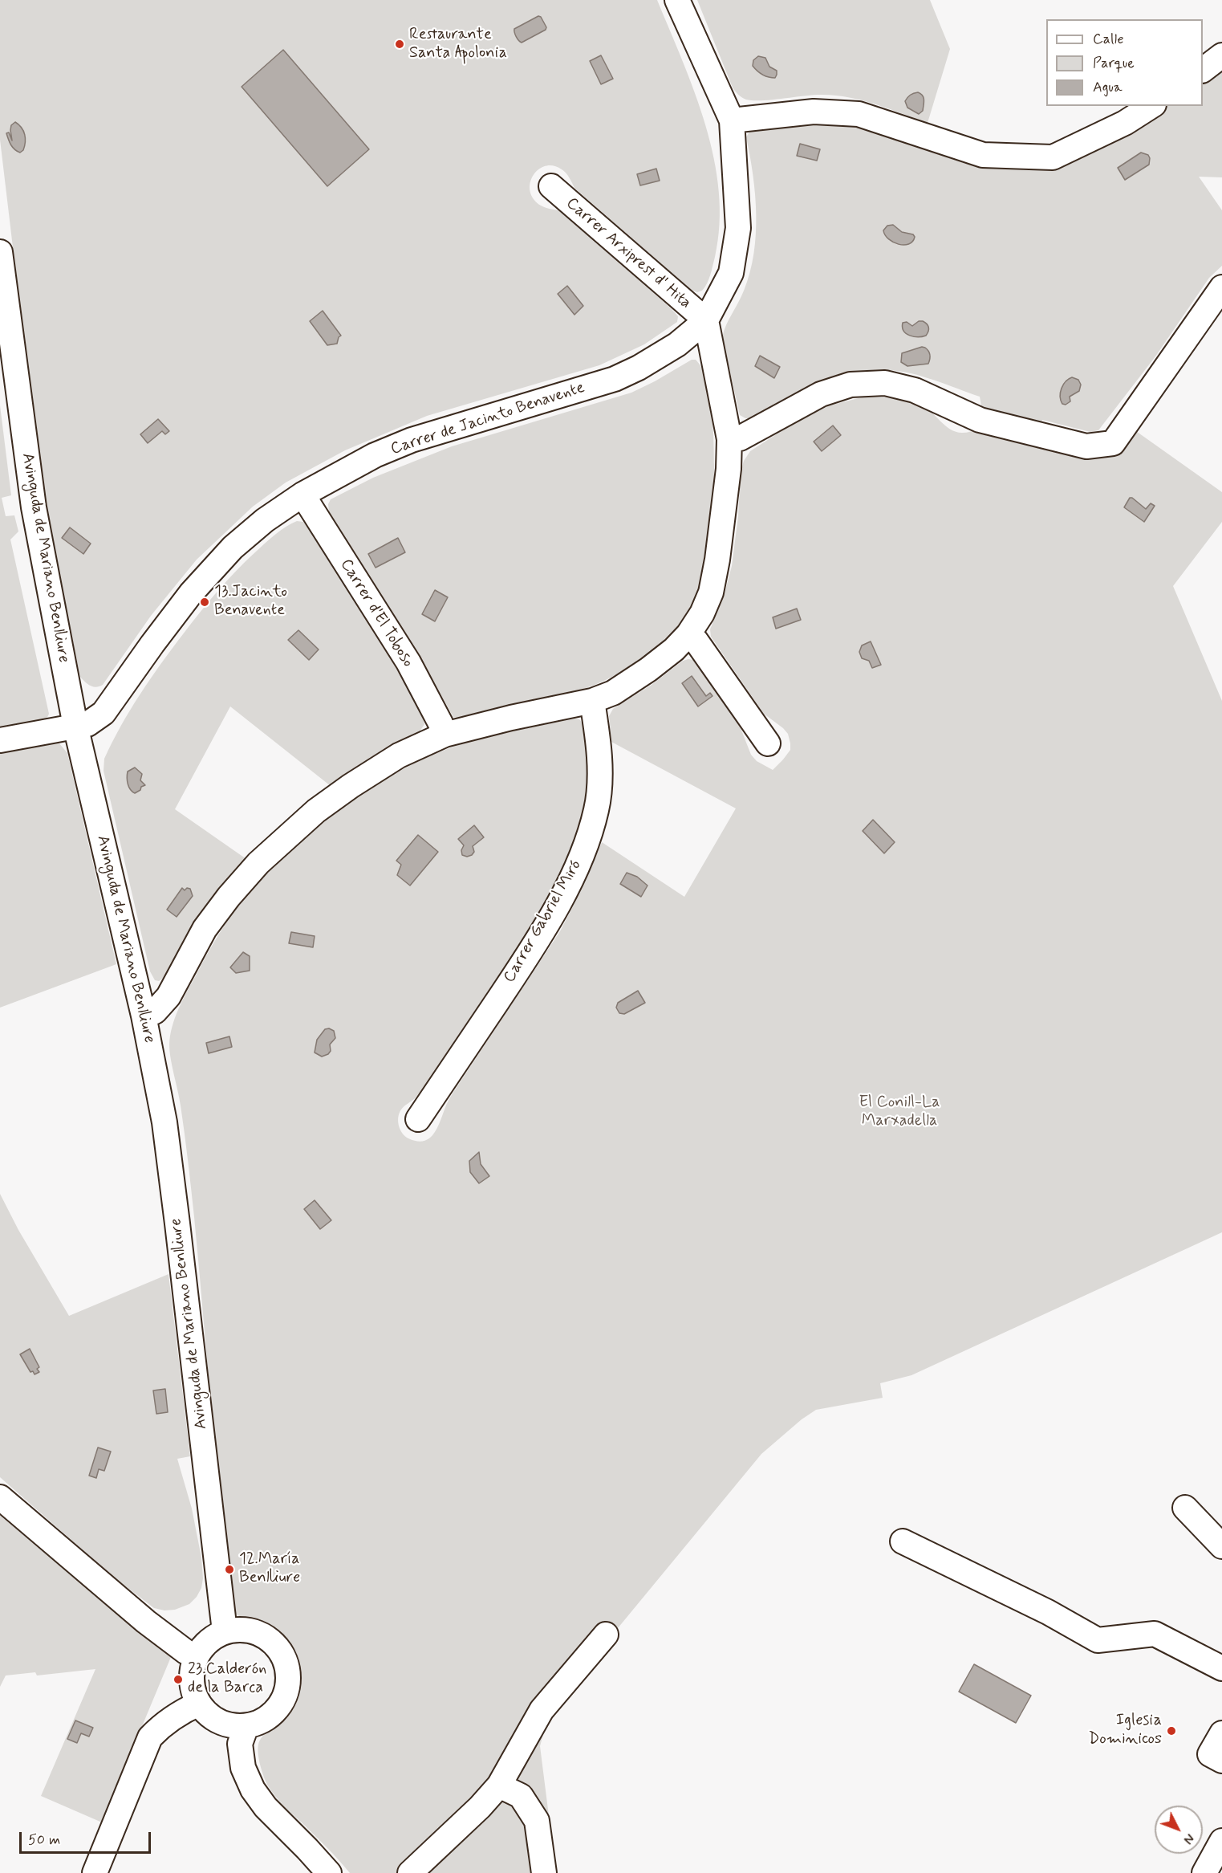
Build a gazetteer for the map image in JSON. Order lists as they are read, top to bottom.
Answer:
{
  "streets": {
    "street": [
      "Carrer Arxiprest d' Hita",
      "Carrer de Jacinto Benavente",
      "Avinguda de Mariano Benlliure",
      "Carrer d'El Toboso",
      "Carrer Gabriel Miró"
    ]
  },
  "crossings": [
    ["Carrer Arxiprest d' Hita", "Carrer de Jacinto Benavente"],
    ["Carrer de Jacinto Benavente", "Avinguda de Mariano Benlliure"],
    ["Carrer de Jacinto Benavente", "Carrer d'El Toboso"]
  ],
  "parks": ["El Conill-La Marxadella"],
  "places": [
    "Restaurante Santa Apolonia",
    "13.Jacinto Benavente",
    "12.María Benlliure",
    "23.Calderón de la Barca",
    "Iglesia Dominicos"
  ],
  "legend": ["Calle", "Parque", "Agua"],
  "scale_bar": "50 m",
  "north": "bottom right"
}
